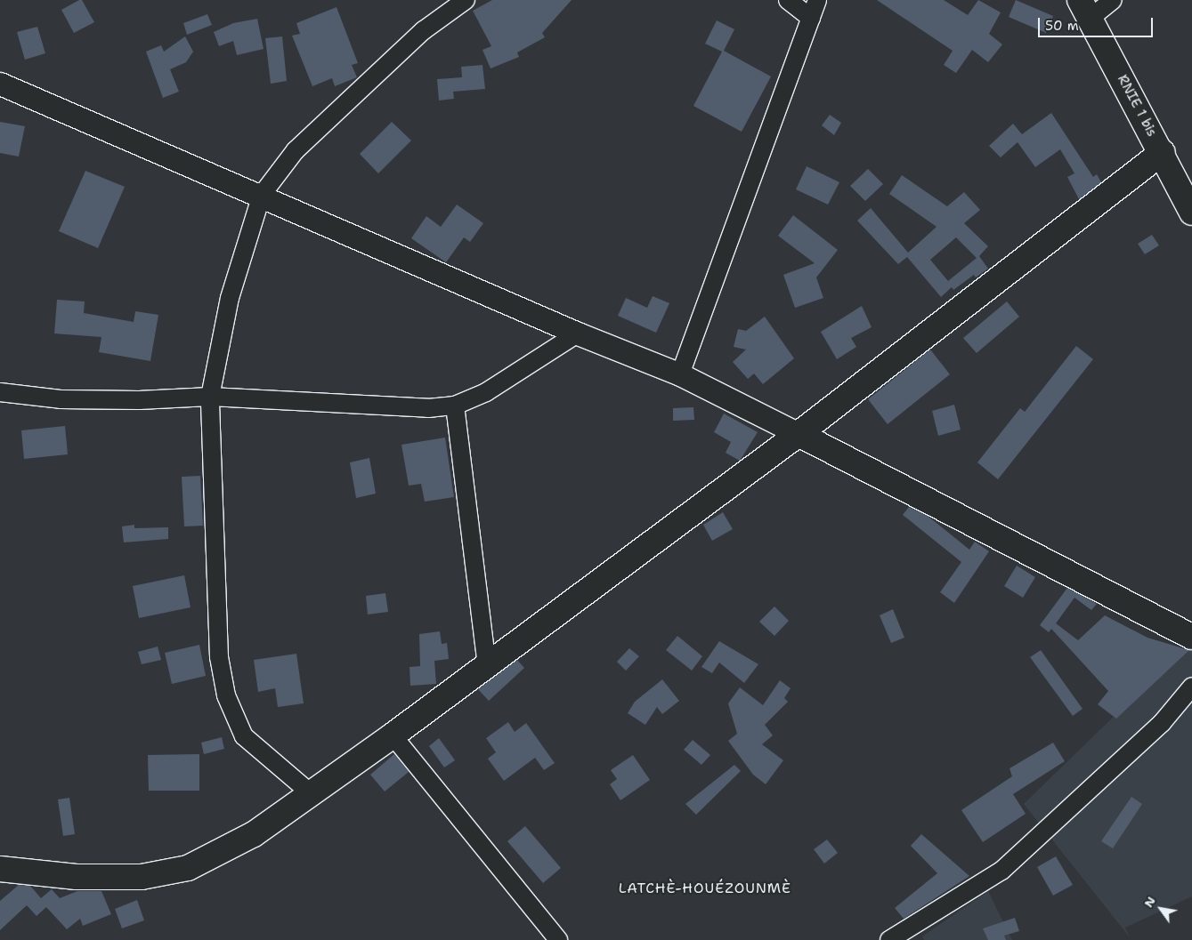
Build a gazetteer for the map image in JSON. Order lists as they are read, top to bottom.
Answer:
{
  "streets": {
    "main road": ["RNIE 1 bis"]
  },
  "districts": ["LATCHÈ-HOUÉZOUNMÈ"],
  "scale_bar": "50 m",
  "north": "top left"
}
